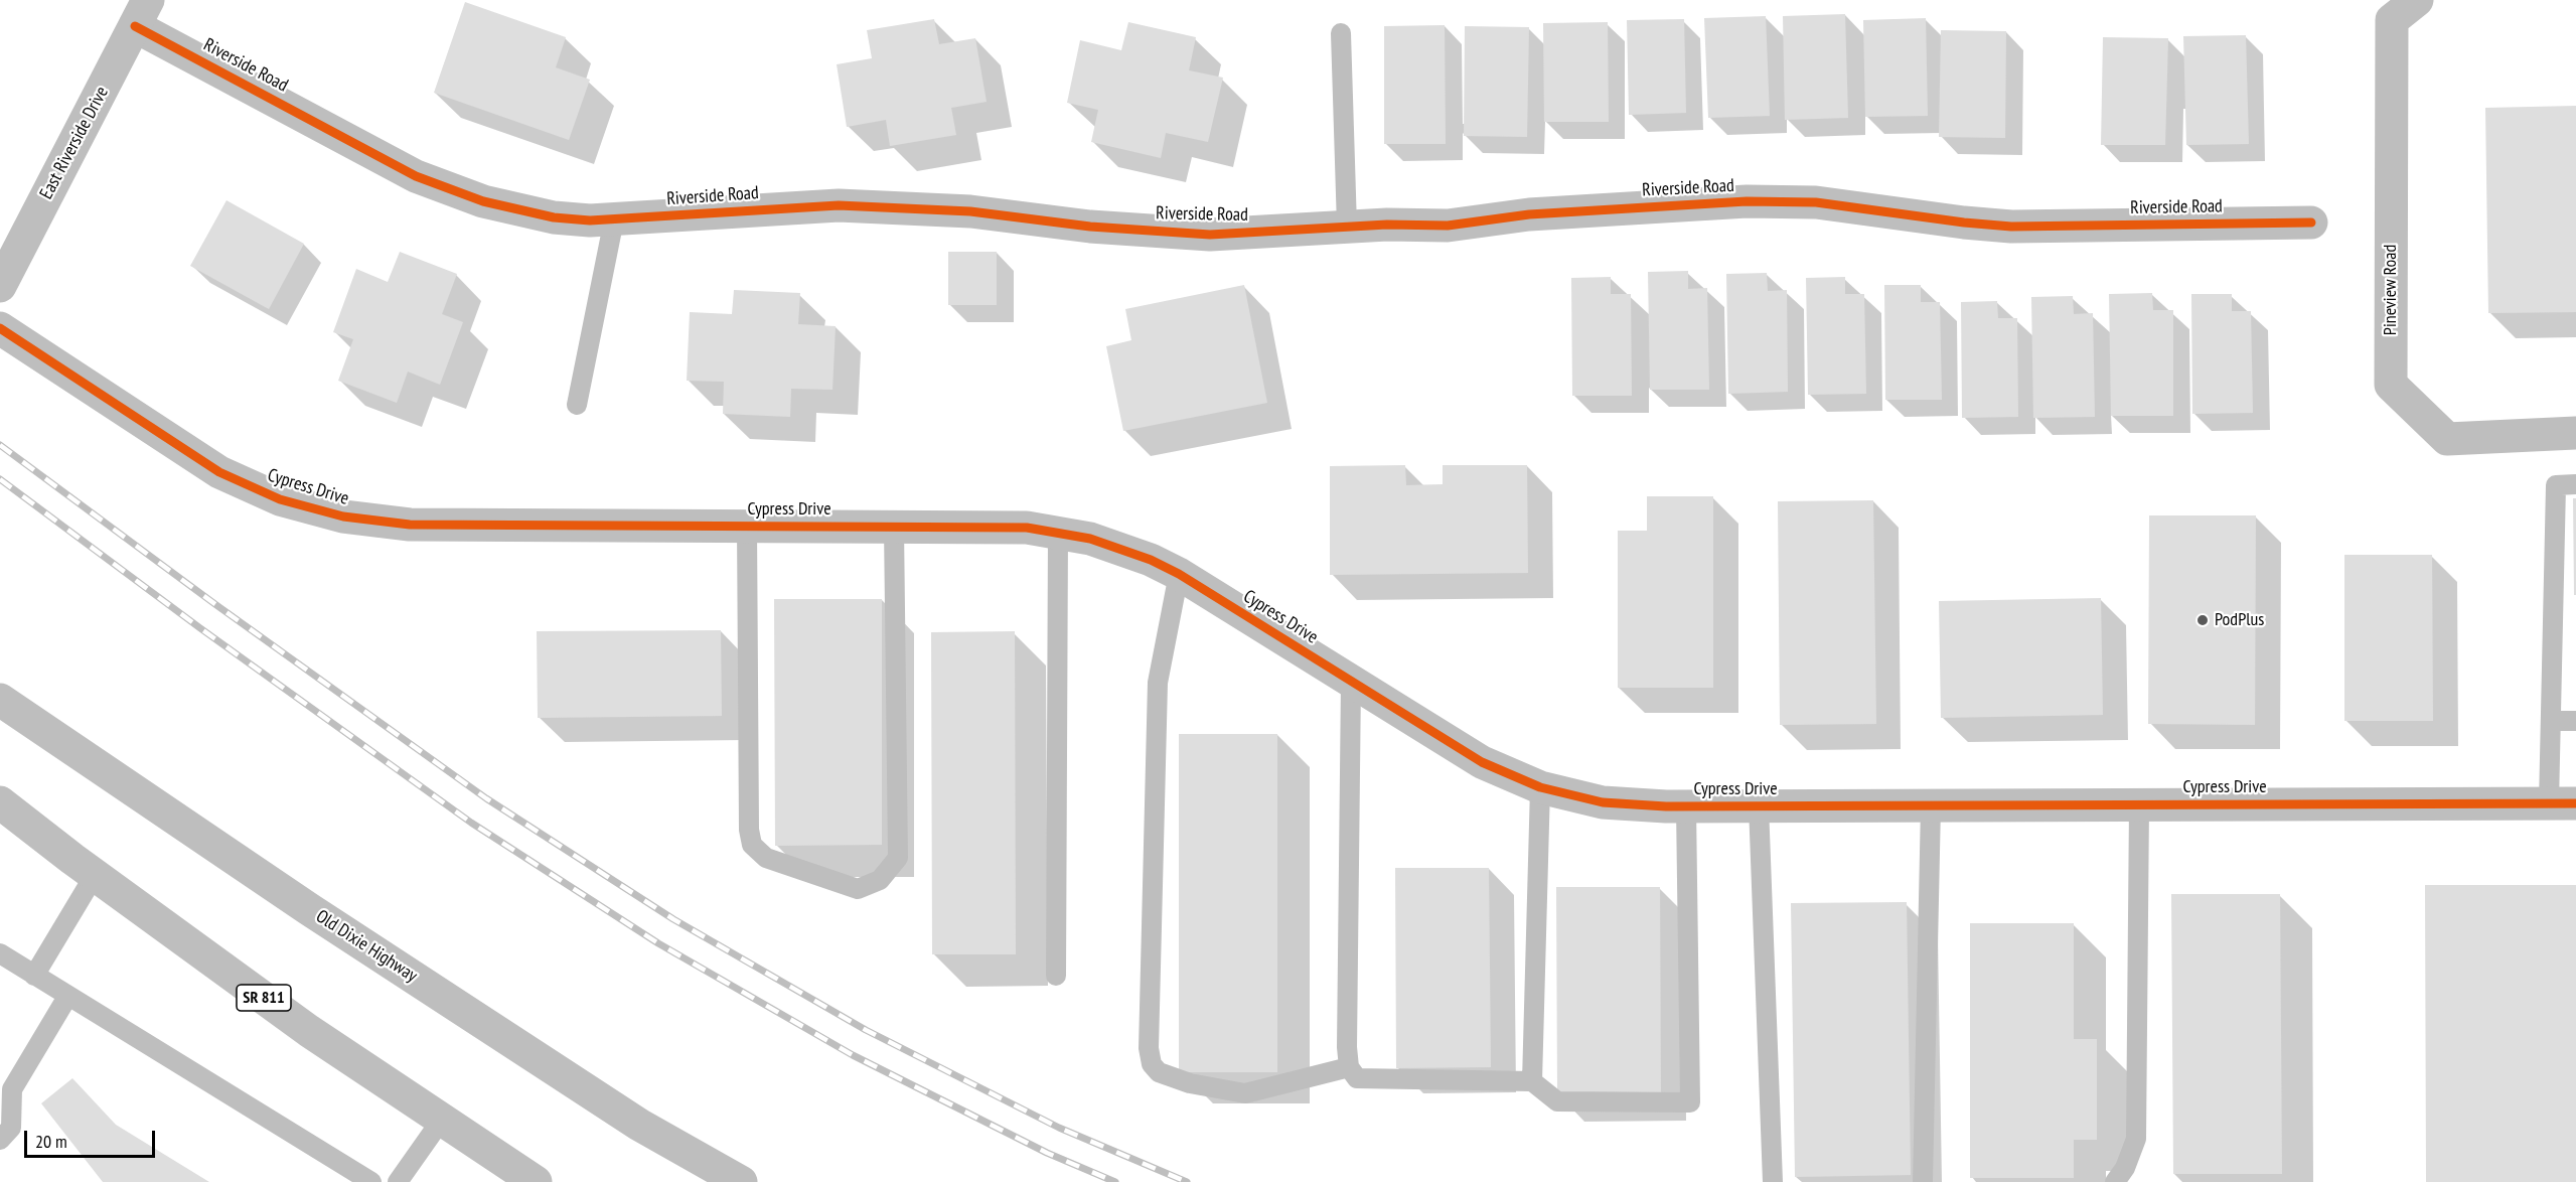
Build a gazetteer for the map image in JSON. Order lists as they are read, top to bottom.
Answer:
{
  "streets": {
    "street": [
      "Riverside Road",
      "East Riverside Drive",
      "Pineview Road",
      "Cypress Drive",
      "Old Dixie Highway",
      "SR 811"
    ]
  },
  "crossings": [
    ["Riverside Road", "East Riverside Drive"]
  ],
  "places": ["PodPlus"],
  "scale_bar": "20 m"
}
